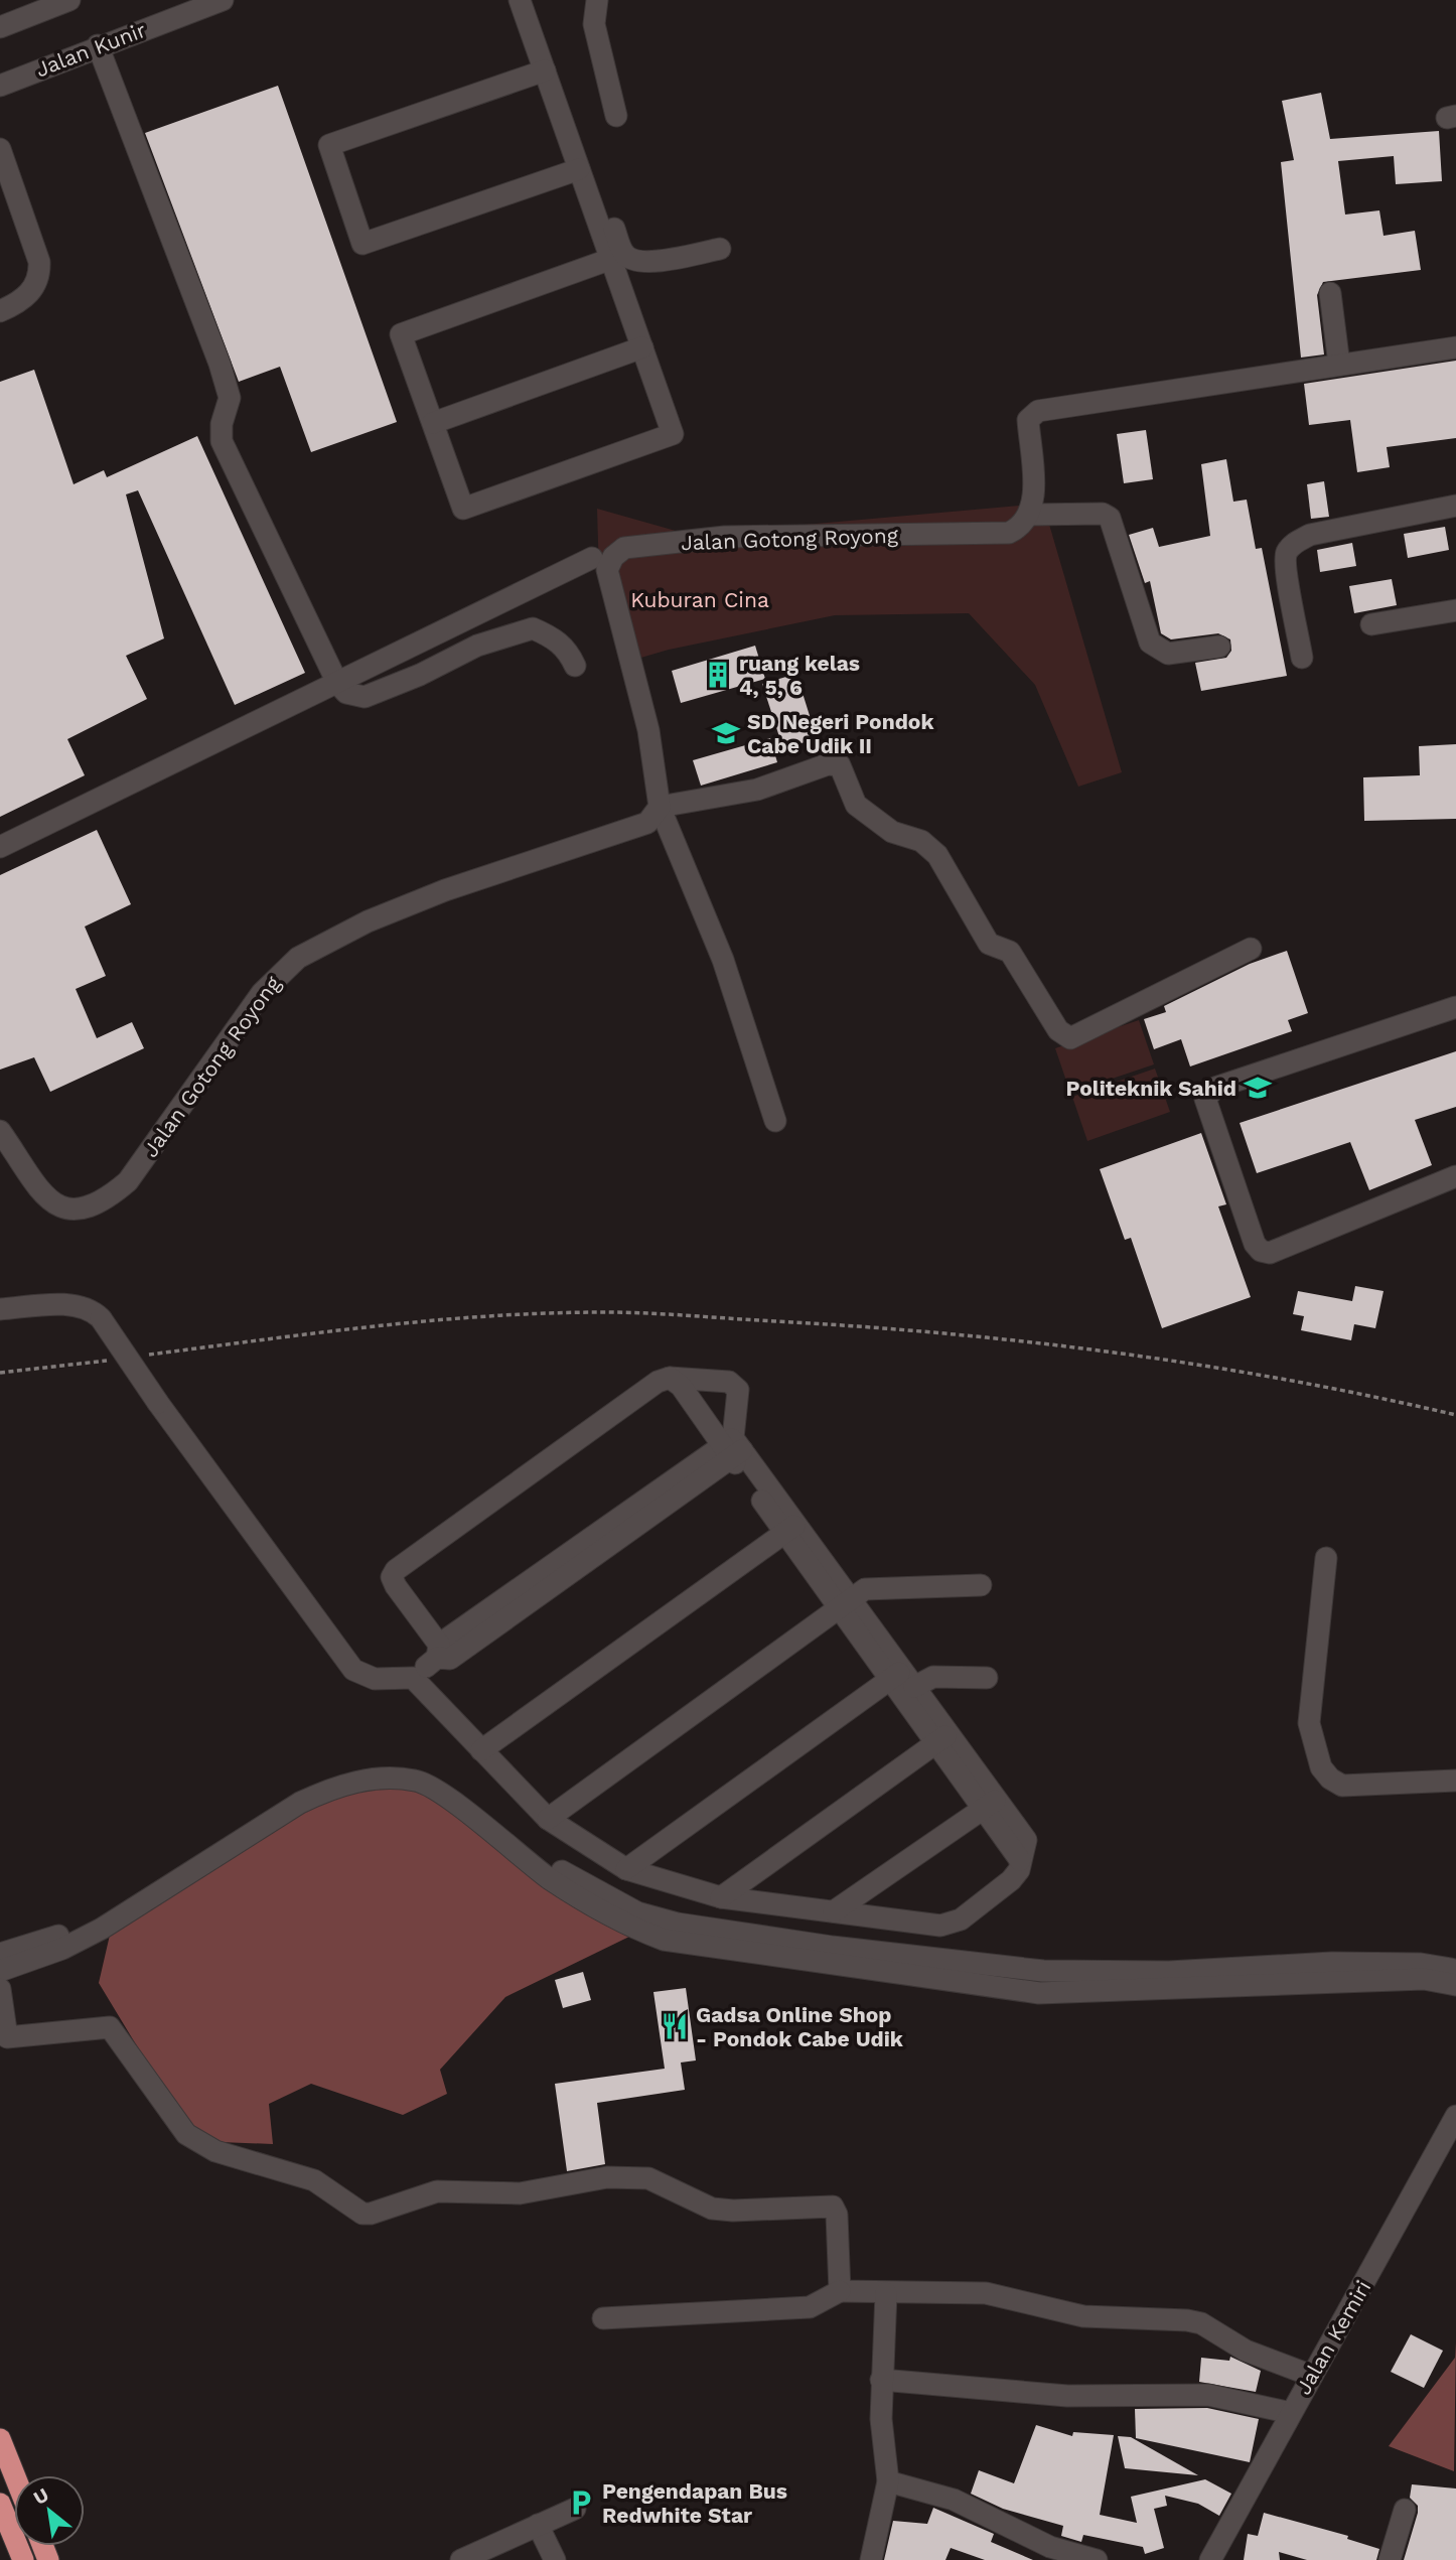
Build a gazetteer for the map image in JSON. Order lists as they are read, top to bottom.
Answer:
{
  "streets": {
    "street": ["Jalan Kunir", "Jalan Gotong Royong", "Jalan Kemiri"]
  },
  "parks": ["Kuburan Cina"],
  "places": {
    "building": ["ruang kelas 4, 5, 6"],
    "school or university": ["SD Negeri Pondok Cabe Udik II", "Politeknik Sahid"],
    "restaurant": ["Gadsa Online Shop - Pondok Cabe Udik"],
    "parking": ["Pengendapan Bus Redwhite Star"]
  },
  "north": "top left"
}
